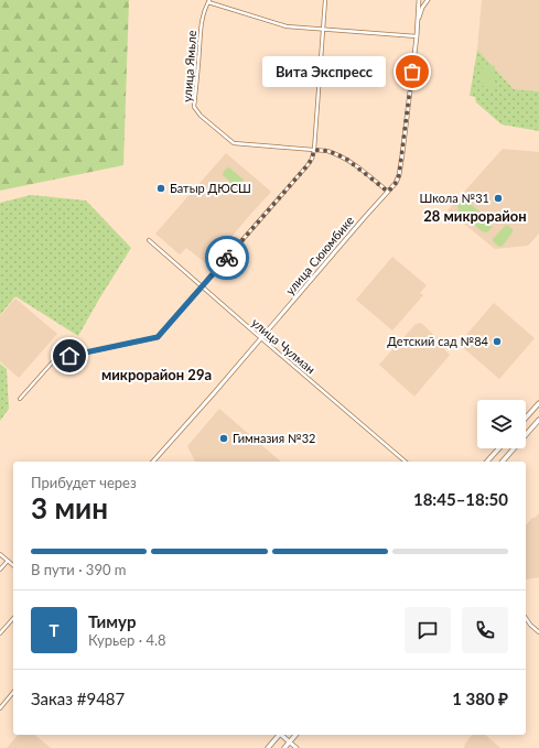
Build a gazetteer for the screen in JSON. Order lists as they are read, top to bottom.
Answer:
{
  "streets": {
    "street": ["улица Ямьле", "улица Сююмбике", "улица Чулман"]
  },
  "crossings": [
    ["улица Сююмбике", "улица Чулман"]
  ],
  "districts": ["28 микрорайон", "микрорайон 29а"],
  "places": [
    "Вита Экспресс",
    "Батыр ДЮСШ",
    "Школа №31",
    "Детский сад №84",
    "Гимназия №32"
  ],
  "page": {
    "bubble": "Вита Экспресс",
    "heading": ["3 мин", "Прибудет через", "18:45–18:50"],
    "panel": [
      "Тимур",
      "Курьер · 4.8",
      "Заказ #9487",
      "1 380 ₽"
    ],
    "bar": "В пути · 390 m",
    "round": "Т"
  }
}
